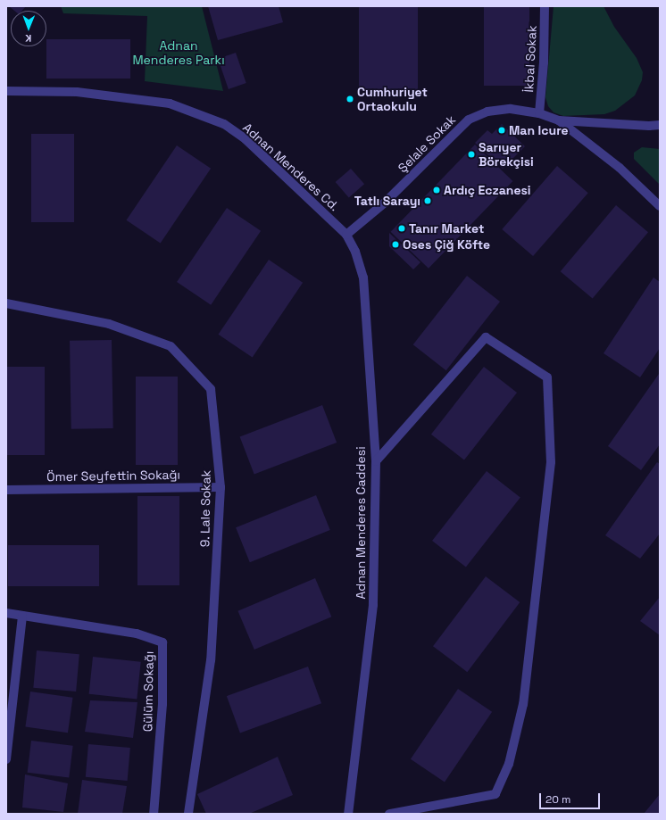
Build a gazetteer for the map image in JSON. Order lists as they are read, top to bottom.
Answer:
{
  "streets": {
    "street": [
      "İkbal Sokak",
      "Şelale Sokak",
      "Adnan Menderes Cd.",
      "Ömer Seyfettin Sokağı",
      "9. Lale Sokak",
      "Adnan Menderes Caddesi",
      "Gülüm Sokağı"
    ]
  },
  "crossings": [
    ["İkbal Sokak", "Şelale Sokak"],
    ["Şelale Sokak", "Adnan Menderes Cd."],
    ["Şelale Sokak", "Adnan Menderes Caddesi"],
    ["Adnan Menderes Cd.", "Adnan Menderes Caddesi"],
    ["Ömer Seyfettin Sokağı", "9. Lale Sokak"]
  ],
  "parks": ["Adnan Menderes Parkı"],
  "places": [
    "Cumhuriyet Ortaokulu",
    "Man Icure",
    "Sarıyer Börekçisi",
    "Ardıç Eczanesi",
    "Tatlı Sarayı",
    "Tanır Market",
    "Oses Çiğ Köfte"
  ],
  "scale_bar": "20 m",
  "north": "bottom"
}
